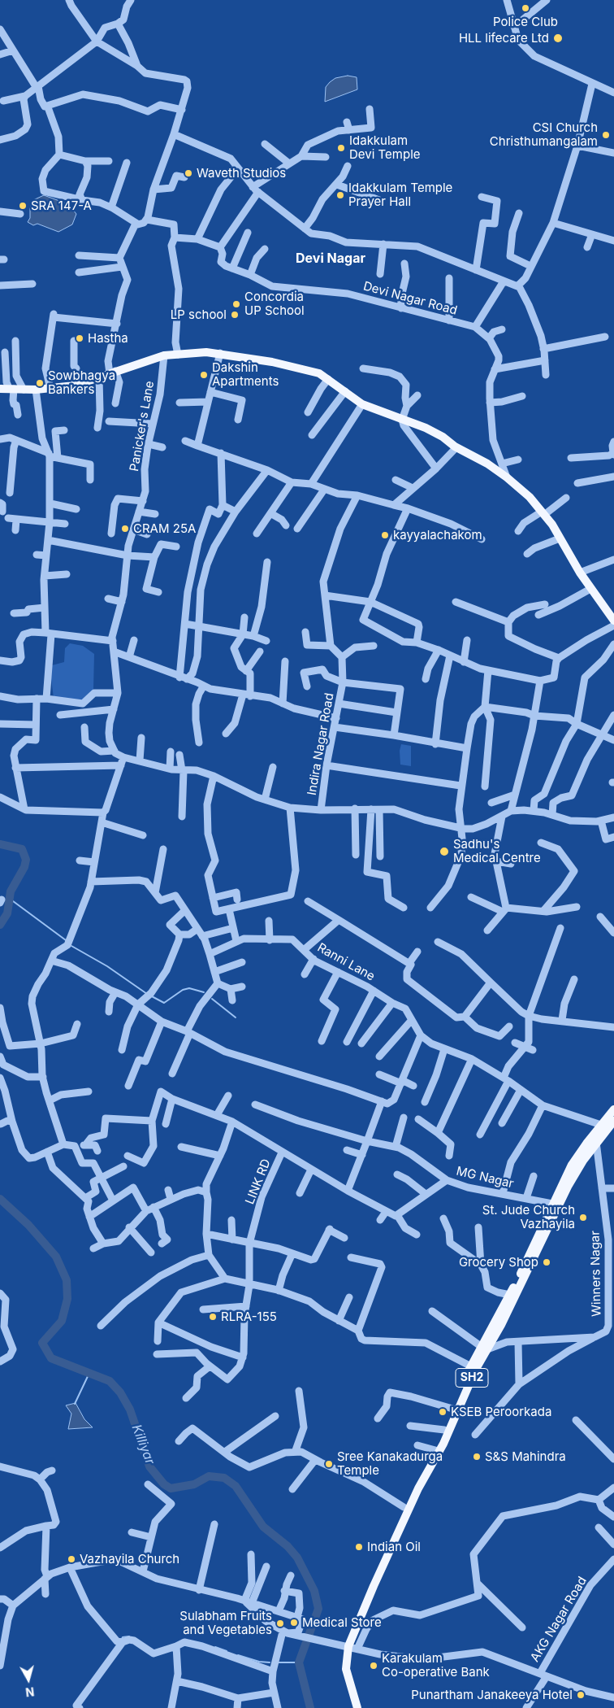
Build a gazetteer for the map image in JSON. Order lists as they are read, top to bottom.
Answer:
{
  "streets": {
    "main road": ["SH2"],
    "street": [
      "Devi Nagar Road",
      "Panicker's Lane",
      "Indira Nagar Road",
      "Ranni Lane",
      "MG Nagar",
      "LINK RD",
      "Winners Nagar",
      "AKG Nagar Road"
    ]
  },
  "crossings": [
    ["Ranni Lane", "SH2"],
    ["MG Nagar", "SH2"],
    ["Winners Nagar", "SH2"]
  ],
  "districts": ["Devi Nagar"],
  "water": ["Killiyar"],
  "places": [
    "Police Club",
    "HLL lifecare Ltd",
    "CSI Church Christhumangalam",
    "Idakkulam Devi Temple",
    "Waveth Studios",
    "Idakkulam Temple Prayer Hall",
    "SRA 147-A",
    "Concordia UP School",
    "LP school",
    "Hastha",
    "Dakshin Apartments",
    "Sowbhagya Bankers",
    "CRAM 25A",
    "kayyalachakom",
    "Sadhu's Medical Centre",
    "St. Jude Church Vazhayila",
    "Grocery Shop",
    "RLRA-155",
    "KSEB Peroorkada",
    "S&S Mahindra",
    "Sree Kanakadurga Temple",
    "Indian Oil",
    "Vazhayila Church",
    "Medical Store",
    "Sulabham Fruits and Vegetables",
    "Karakulam Co-operative Bank",
    "Punartham Janakeeya Hotel"
  ],
  "north": "bottom"
}
